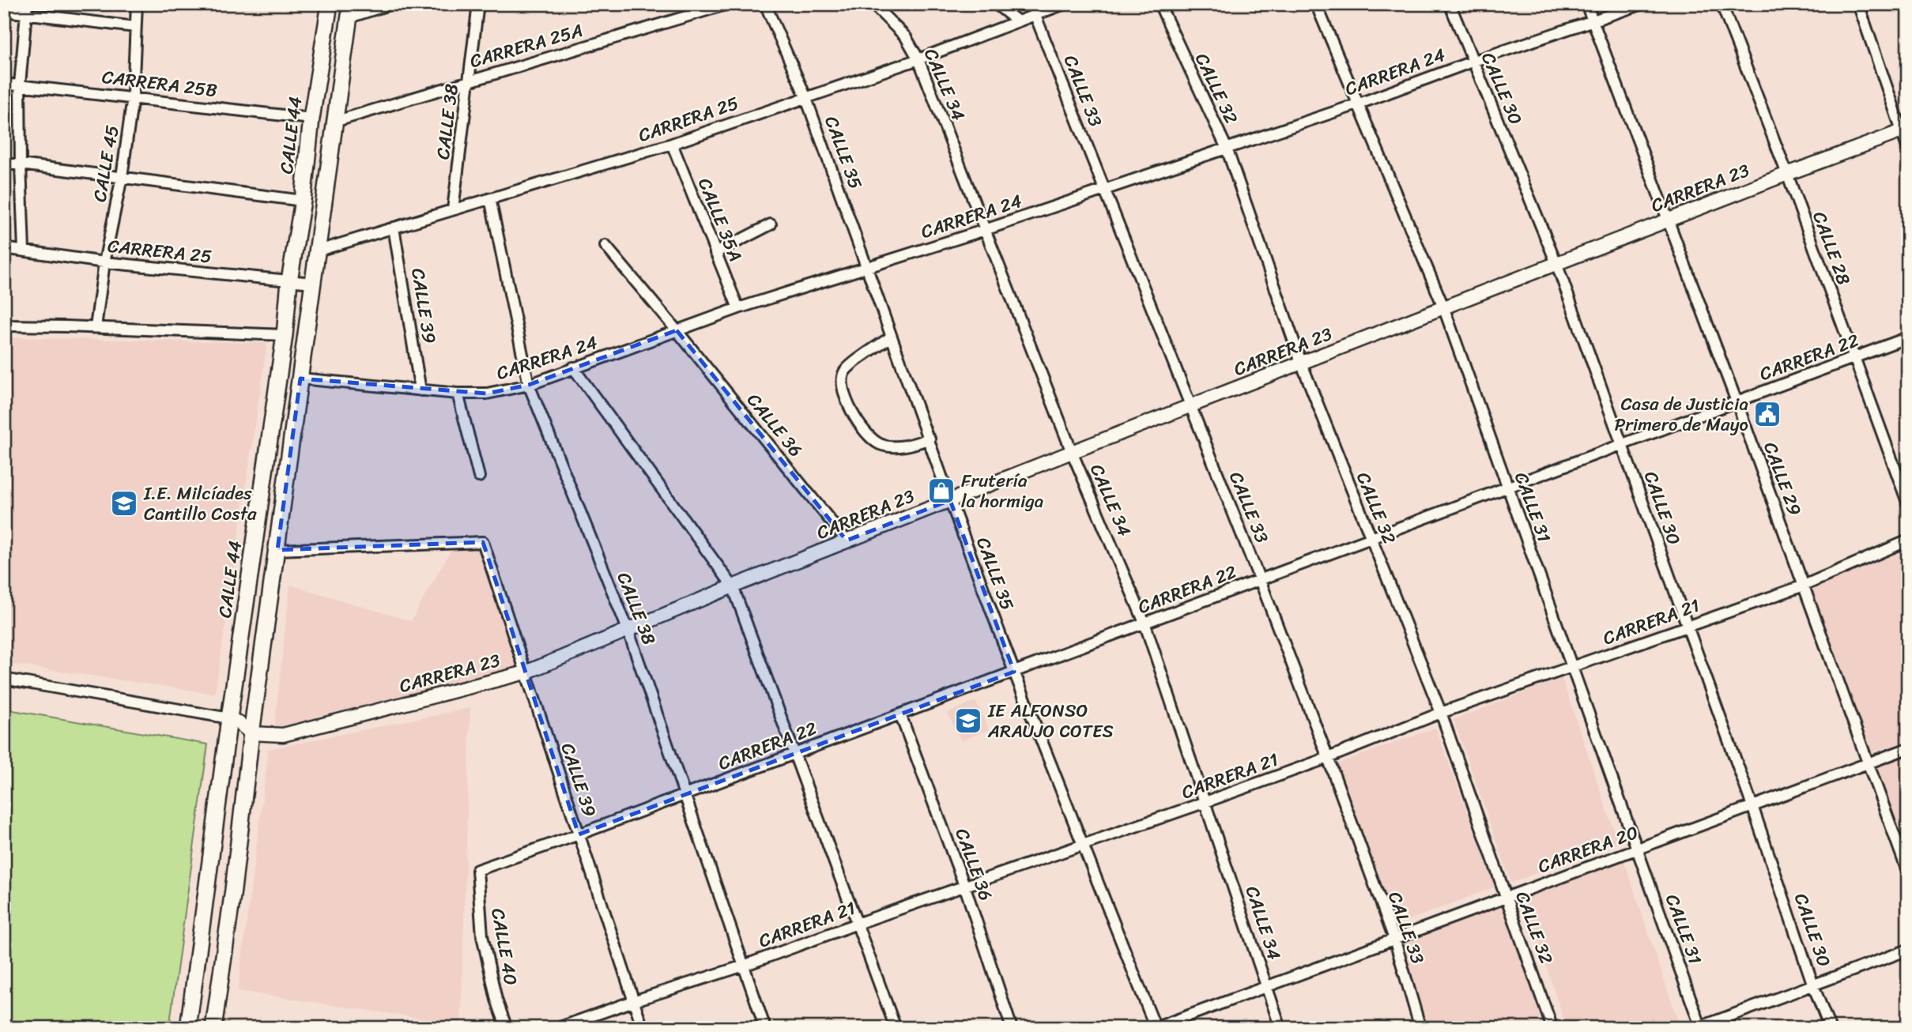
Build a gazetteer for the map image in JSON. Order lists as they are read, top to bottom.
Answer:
{
  "streets": {
    "main road": ["CALLE 44"],
    "street": [
      "CARRERA 25A",
      "CARRERA 24",
      "CARRERA 25B",
      "CALLE 34",
      "CALLE 32",
      "CALLE 30",
      "CALLE 33",
      "CARRERA 25",
      "CALLE 38",
      "CALLE 35",
      "CALLE 45",
      "CARRERA 23",
      "CALLE 35A",
      "CALLE 28",
      "CALLE 39",
      "CARRERA 22",
      "CALLE 36",
      "CALLE 29",
      "CALLE 31",
      "CARRERA 21",
      "CARRERA 20",
      "CALLE 40"
    ]
  },
  "crossings": [
    ["CARRERA 25A", "CALLE 38"],
    ["CARRERA 24", "CALLE 34"],
    ["CARRERA 24", "CALLE 32"],
    ["CARRERA 24", "CALLE 30"],
    ["CARRERA 24", "CALLE 33"],
    ["CARRERA 24", "CALLE 38"],
    ["CARRERA 24", "CALLE 35"],
    ["CARRERA 24", "CALLE 35A"],
    ["CARRERA 24", "CALLE 39"],
    ["CARRERA 24", "CALLE 36"],
    ["CARRERA 24", "CALLE 29"],
    ["CARRERA 24", "CALLE 31"],
    ["CARRERA 25B", "CALLE 44"],
    ["CARRERA 25B", "CALLE 45"],
    ["CALLE 34", "CARRERA 25"],
    ["CALLE 34", "CARRERA 23"],
    ["CALLE 34", "CARRERA 22"],
    ["CALLE 34", "CARRERA 21"],
    ["CALLE 34", "CARRERA 20"],
    ["CALLE 32", "CARRERA 23"],
    ["CALLE 32", "CARRERA 22"],
    ["CALLE 32", "CARRERA 21"],
    ["CALLE 32", "CARRERA 20"],
    ["CALLE 30", "CARRERA 23"],
    ["CALLE 30", "CARRERA 22"],
    ["CALLE 30", "CARRERA 21"],
    ["CALLE 30", "CARRERA 20"],
    ["CALLE 33", "CARRERA 25"],
    ["CALLE 33", "CARRERA 23"],
    ["CALLE 33", "CARRERA 22"],
    ["CALLE 33", "CARRERA 21"],
    ["CALLE 33", "CARRERA 20"],
    ["CARRERA 25", "CALLE 38"],
    ["CARRERA 25", "CALLE 44"],
    ["CARRERA 25", "CALLE 35"],
    ["CARRERA 25", "CALLE 45"],
    ["CARRERA 25", "CALLE 35A"],
    ["CARRERA 25", "CALLE 39"],
    ["CALLE 38", "CARRERA 23"],
    ["CALLE 38", "CARRERA 22"],
    ["CALLE 38", "CARRERA 21"],
    ["CALLE 35", "CARRERA 23"],
    ["CALLE 35", "CARRERA 22"],
    ["CALLE 35", "CARRERA 21"],
    ["CALLE 35", "CARRERA 20"],
    ["CARRERA 23", "CALLE 28"],
    ["CARRERA 23", "CALLE 39"],
    ["CARRERA 23", "CALLE 36"],
    ["CARRERA 23", "CALLE 29"],
    ["CARRERA 23", "CALLE 31"],
    ["CALLE 28", "CARRERA 22"],
    ["CALLE 39", "CARRERA 22"],
    ["CALLE 39", "CARRERA 21"],
    ["CARRERA 22", "CALLE 36"],
    ["CARRERA 22", "CALLE 29"],
    ["CARRERA 22", "CALLE 31"],
    ["CARRERA 22", "CALLE 40"],
    ["CALLE 36", "CARRERA 21"],
    ["CALLE 29", "CARRERA 21"],
    ["CALLE 29", "CARRERA 20"],
    ["CALLE 31", "CARRERA 21"],
    ["CALLE 31", "CARRERA 20"]
  ],
  "places": {
    "public building": ["Casa de Justicia Primero de Mayo"],
    "shop": ["Frutería la hormiga"],
    "school or university": ["I.E. Milcíades Cantillo Costa", "IE ALFONSO ARAUJO COTES"]
  }
}
